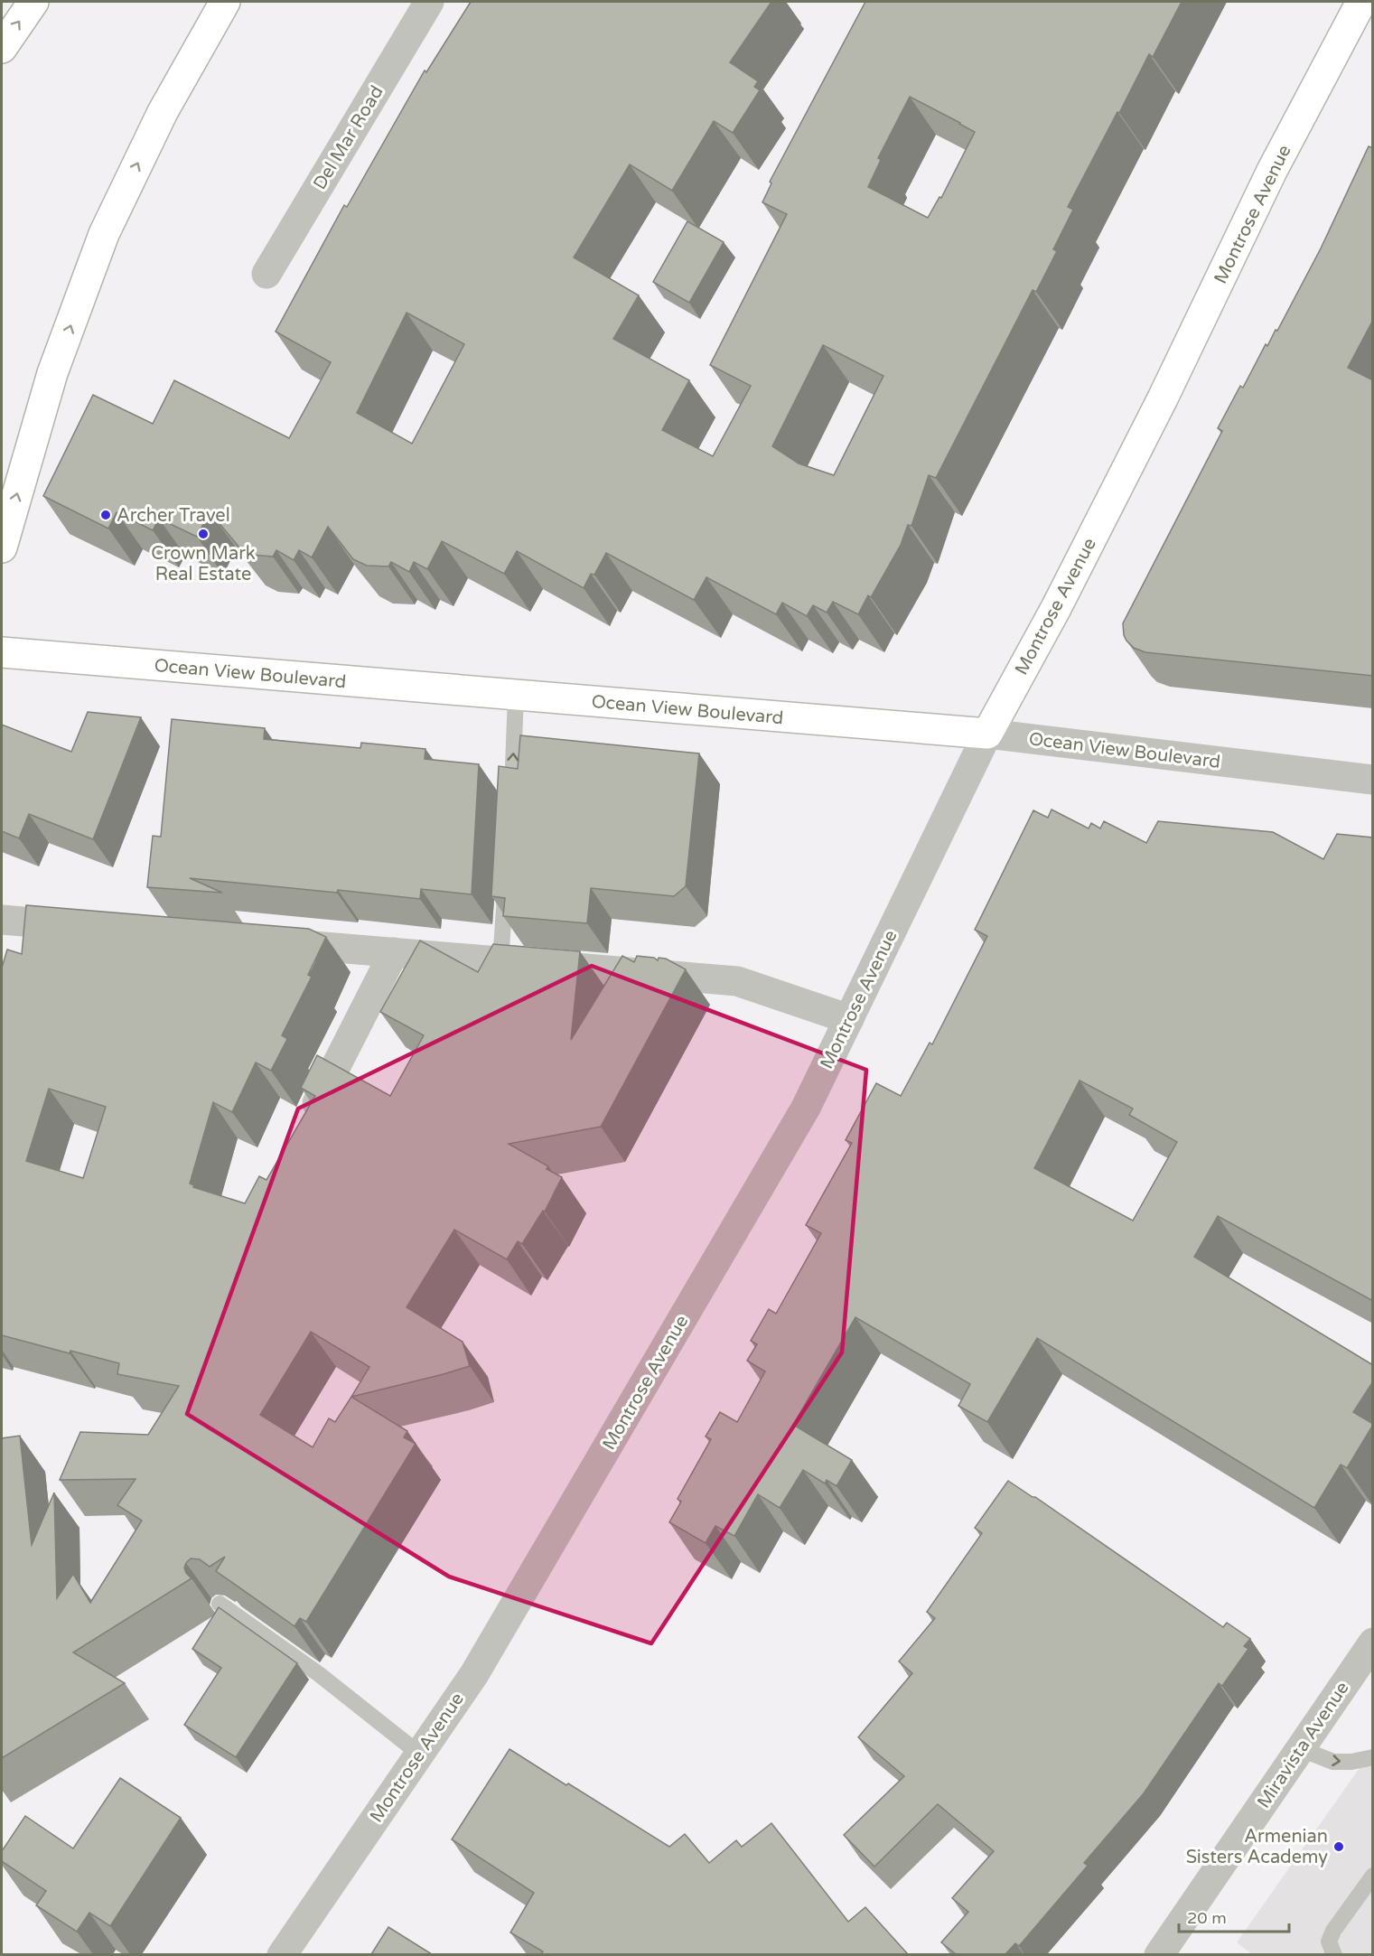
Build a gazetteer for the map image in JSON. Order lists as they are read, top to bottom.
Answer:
{
  "streets": {
    "main road": ["Montrose Avenue", "Ocean View Boulevard"],
    "street": ["Del Mar Road", "Miravista Avenue"]
  },
  "crossings": [
    ["Montrose Avenue", "Ocean View Boulevard"]
  ],
  "places": ["Archer Travel", "Crown Mark Real Estate", "Armenian Sisters Academy"],
  "scale_bar": "20 m"
}
